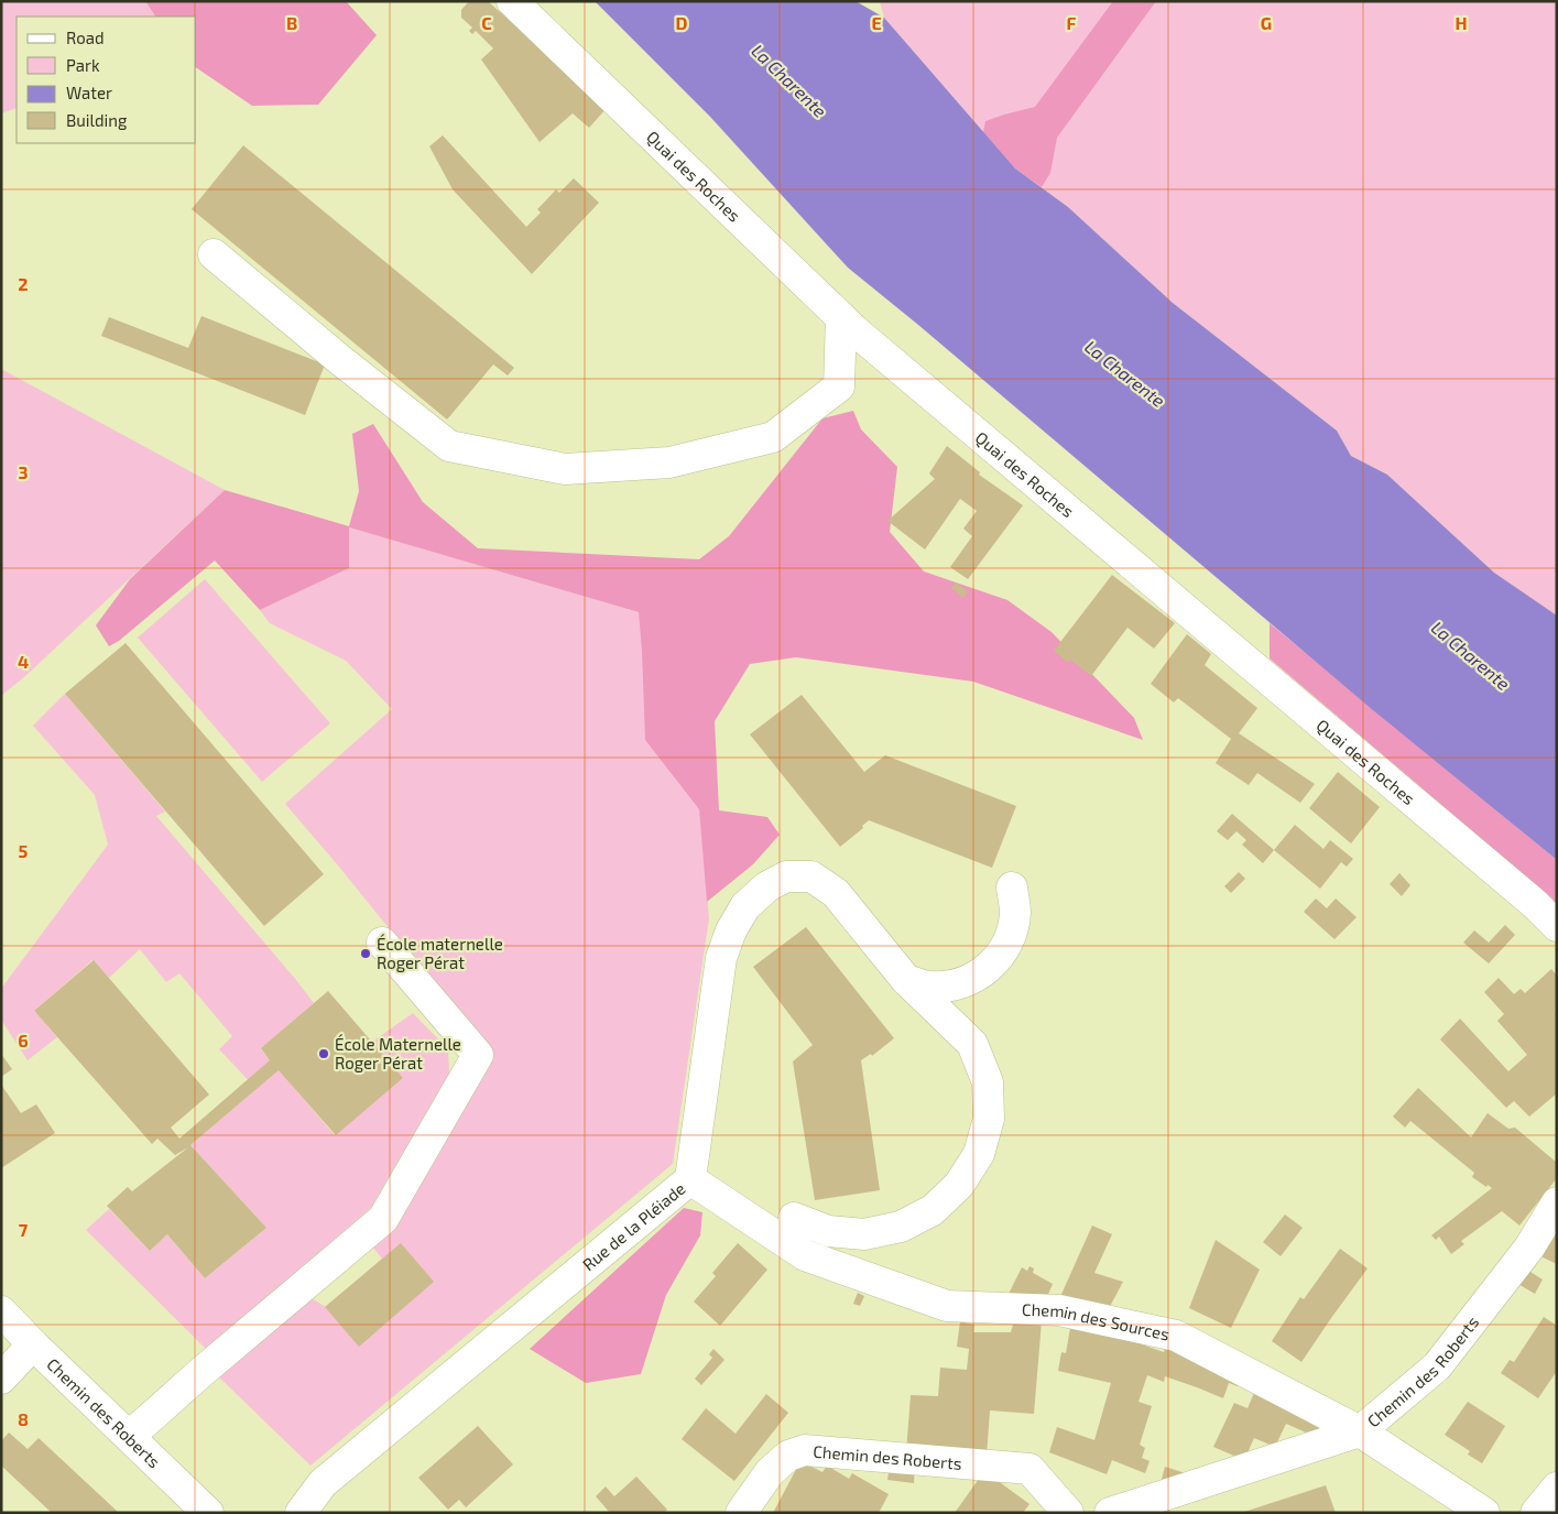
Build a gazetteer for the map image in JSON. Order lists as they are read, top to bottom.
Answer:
{
  "streets": {
    "street": [
      "Quai des Roches",
      "Rue de la Pléiade",
      "Chemin des Sources",
      "Chemin des Roberts"
    ]
  },
  "crossings": [
    ["Rue de la Pléiade", "Chemin des Sources"],
    ["Chemin des Sources", "Chemin des Roberts"]
  ],
  "water": ["La Charente"],
  "places": ["École maternelle Roger Pérat", "École Maternelle Roger Pérat"],
  "legend": [
    "Road",
    "Park",
    "Water",
    "Building"
  ],
  "grid": {
    "columns": [
      "B",
      "C",
      "D",
      "E",
      "F",
      "G",
      "H"
    ],
    "rows": [
      "2",
      "3",
      "4",
      "5",
      "6",
      "7",
      "8"
    ]
  }
}
